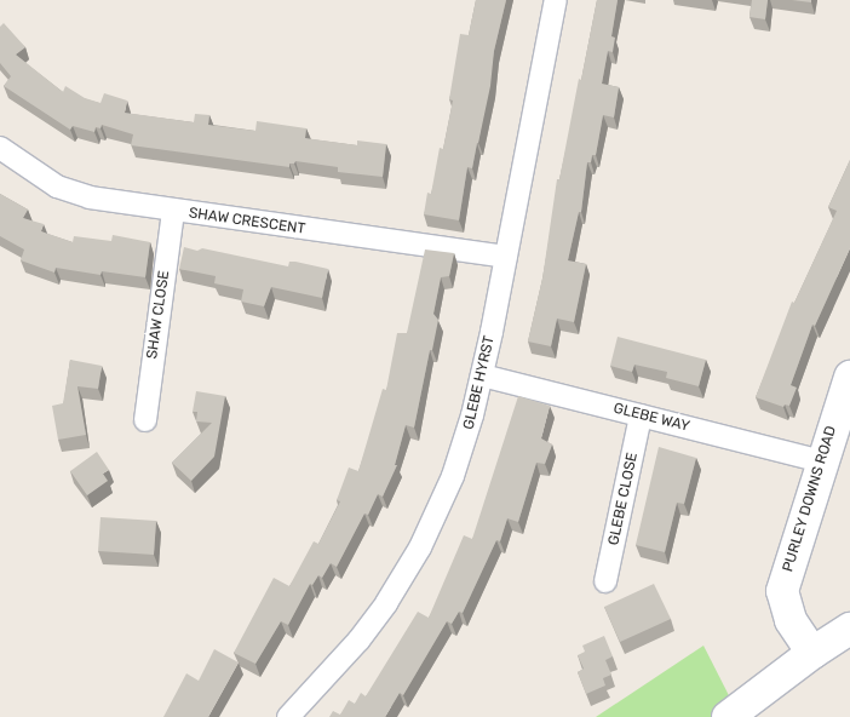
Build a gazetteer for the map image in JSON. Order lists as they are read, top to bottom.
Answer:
{
  "streets": {
    "street": [
      "SHAW CRESCENT",
      "SHAW CLOSE",
      "GLEBE HYRST",
      "GLEBE WAY",
      "GLEBE CLOSE",
      "PURLEY DOWNS ROAD"
    ]
  },
  "crossings": [
    ["SHAW CRESCENT", "SHAW CLOSE"],
    ["SHAW CRESCENT", "GLEBE HYRST"],
    ["GLEBE HYRST", "GLEBE WAY"],
    ["GLEBE WAY", "GLEBE CLOSE"],
    ["GLEBE WAY", "PURLEY DOWNS ROAD"]
  ]
}
